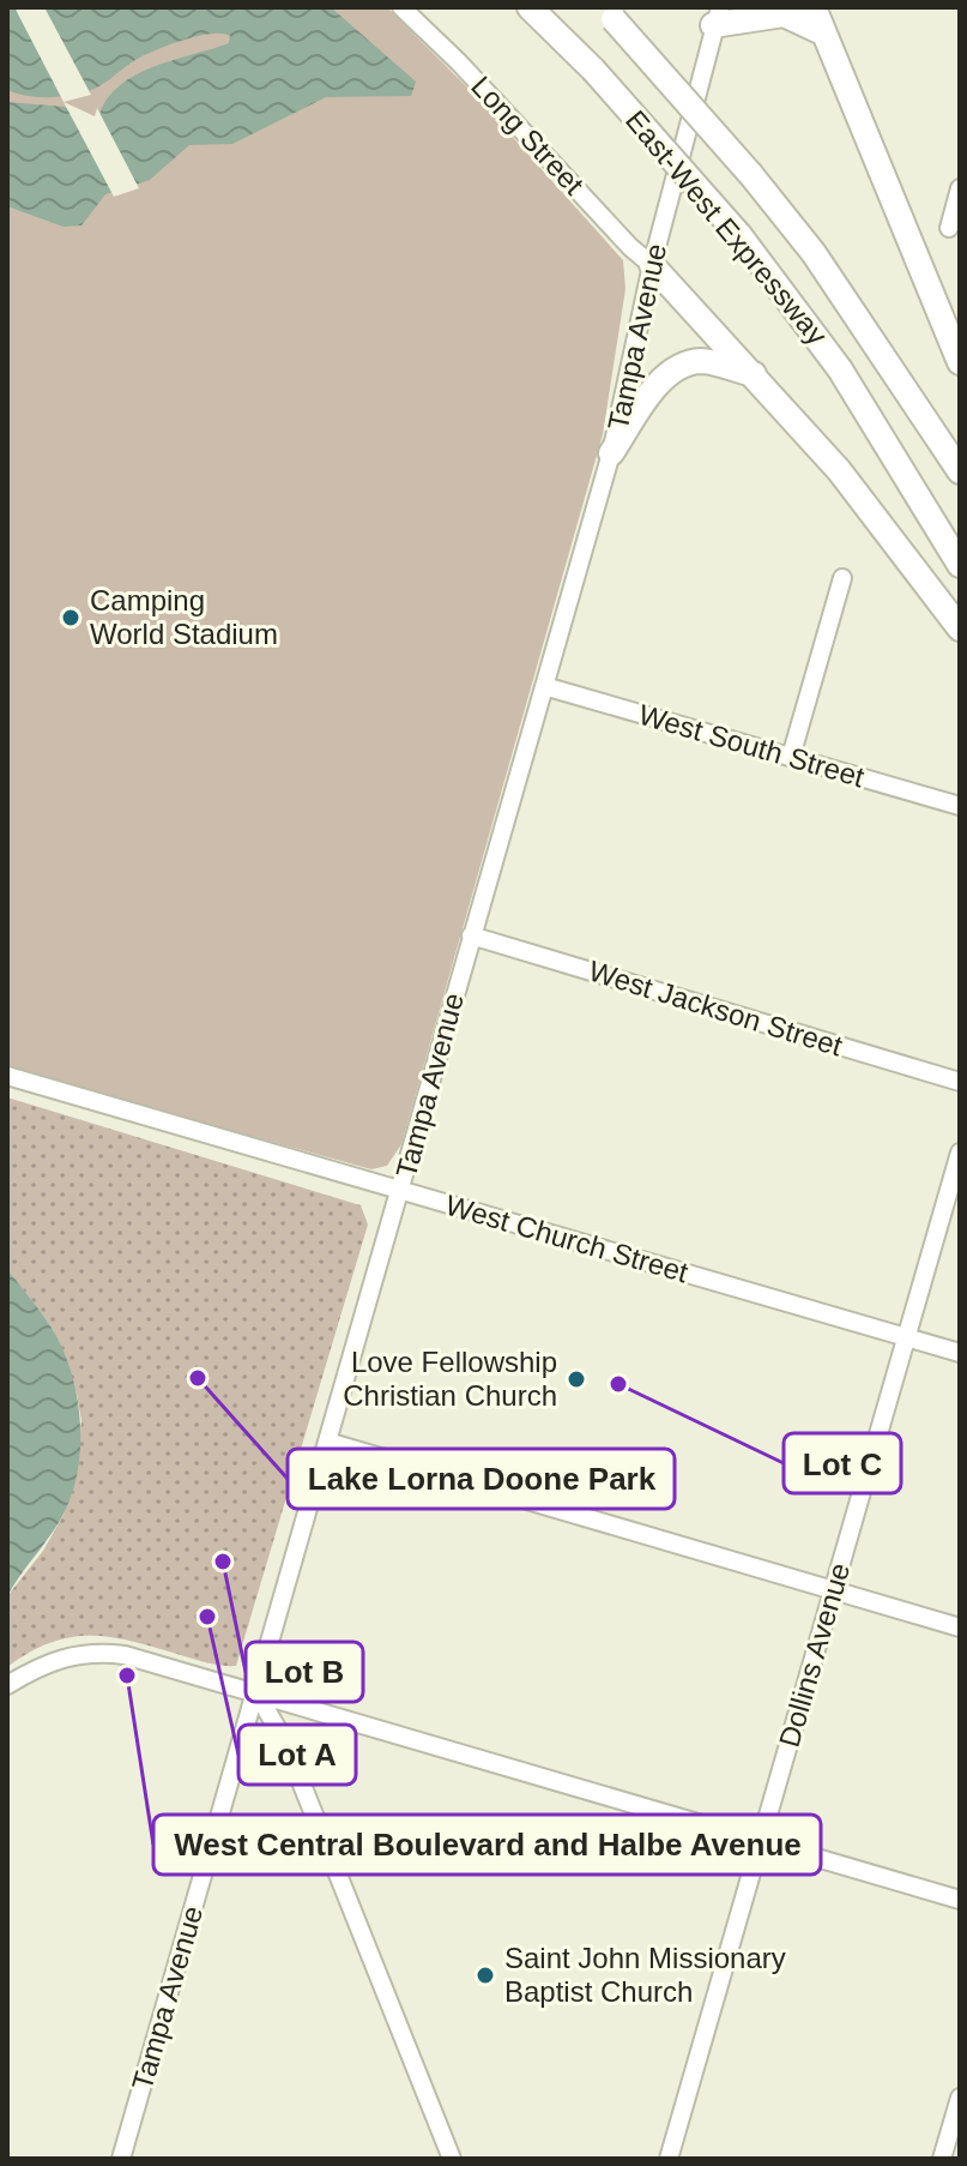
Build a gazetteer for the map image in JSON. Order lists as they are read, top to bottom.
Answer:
{
  "streets": {
    "highway": ["East-West Expressway"],
    "street": [
      "Long Street",
      "Tampa Avenue",
      "West South Street",
      "West Jackson Street",
      "West Church Street",
      "Dollins Avenue"
    ]
  },
  "crossings": [
    ["Long Street", "Tampa Avenue"],
    ["Tampa Avenue", "West South Street"],
    ["Tampa Avenue", "West Jackson Street"],
    ["Tampa Avenue", "West Church Street"],
    ["West Church Street", "Dollins Avenue"]
  ],
  "places": [
    "Camping World Stadium",
    "Lake Lorna Doone Park",
    "Love Fellowship Christian Church",
    "Lot C",
    "Lot B",
    "Lot A",
    "West Central Boulevard and Halbe Avenue",
    "Saint John Missionary Baptist Church"
  ]
}
